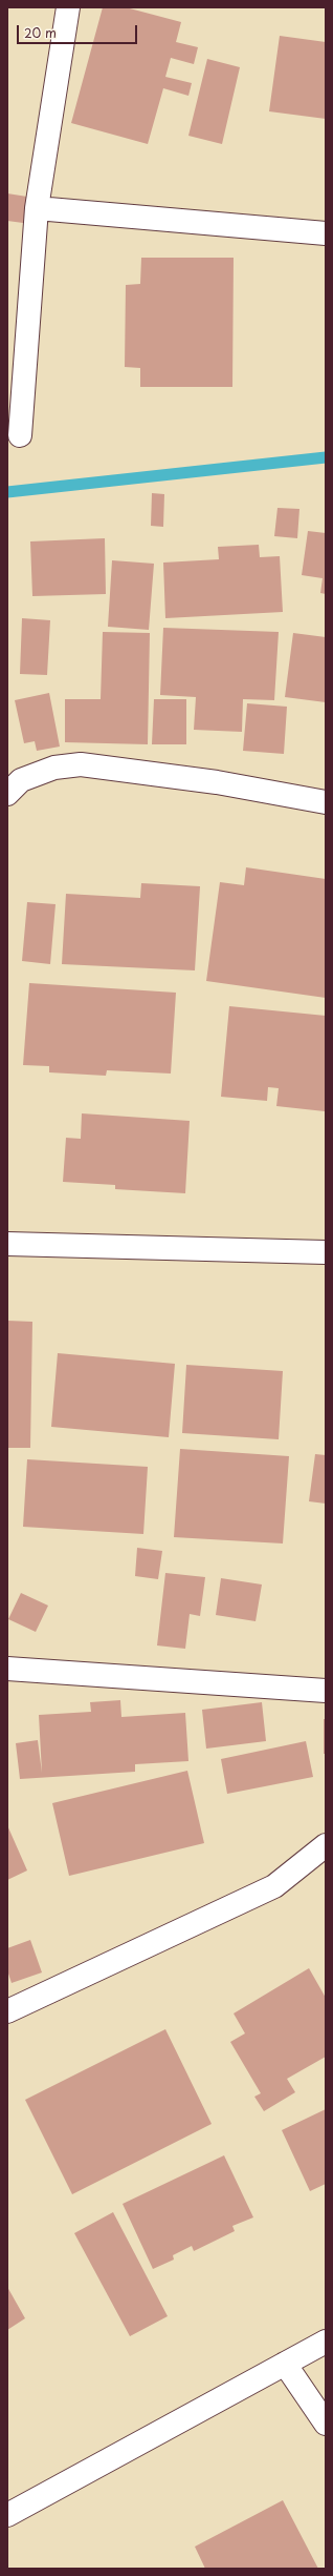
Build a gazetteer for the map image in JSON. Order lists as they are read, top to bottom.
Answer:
{
  "scale_bar": "20 m"
}
